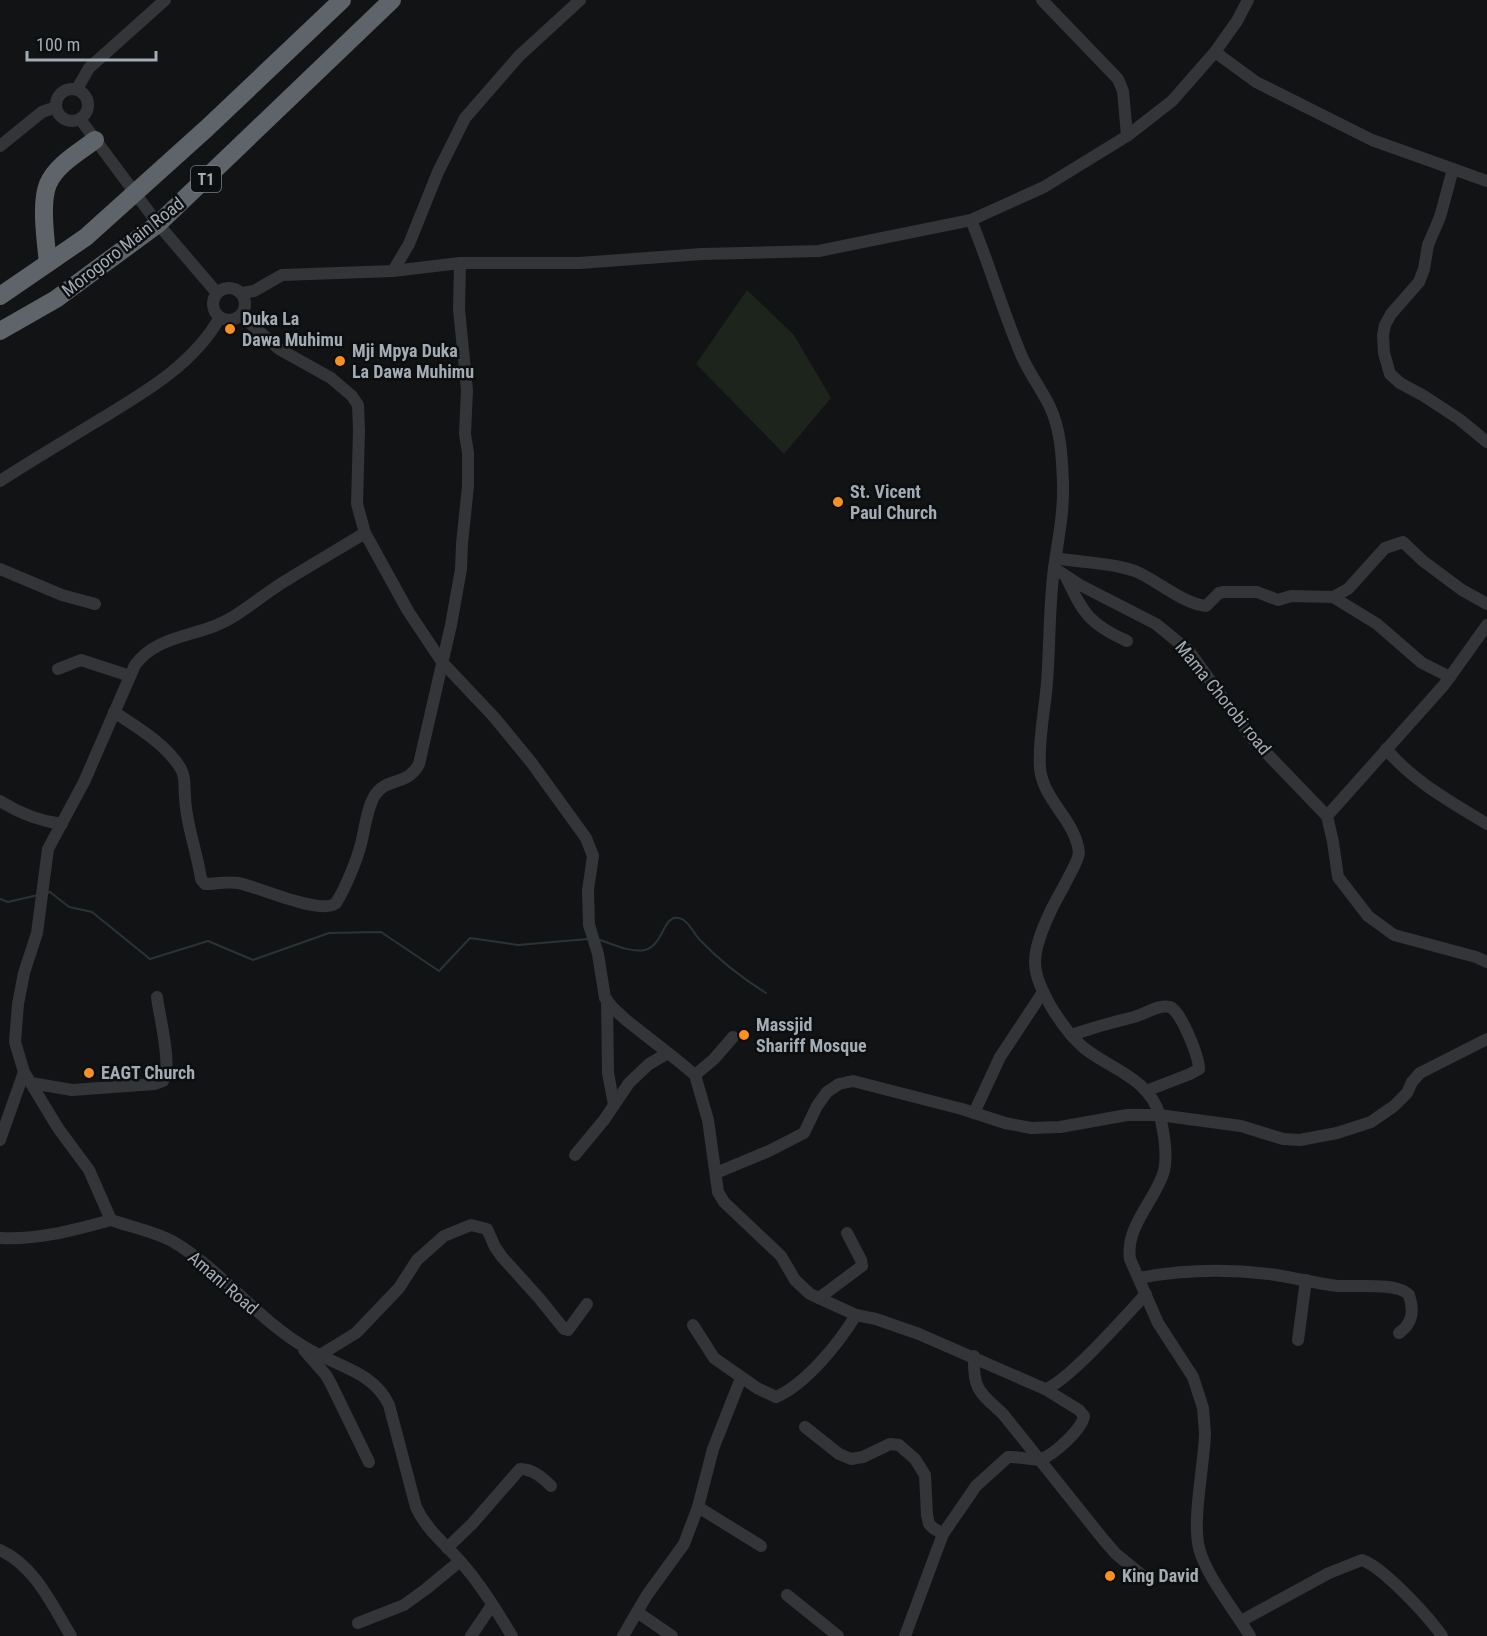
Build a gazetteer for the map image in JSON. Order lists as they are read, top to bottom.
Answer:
{
  "streets": {
    "highway": ["T1", "Morogoro Main Road"],
    "street": ["Mama Chorobi road", "Amani Road"]
  },
  "places": [
    "Duka La Dawa Muhimu",
    "Mji Mpya Duka La Dawa Muhimu",
    "St. Vicent Paul Church",
    "Massjid Shariff Mosque",
    "EAGT Church",
    "King David"
  ],
  "scale_bar": "100 m"
}
